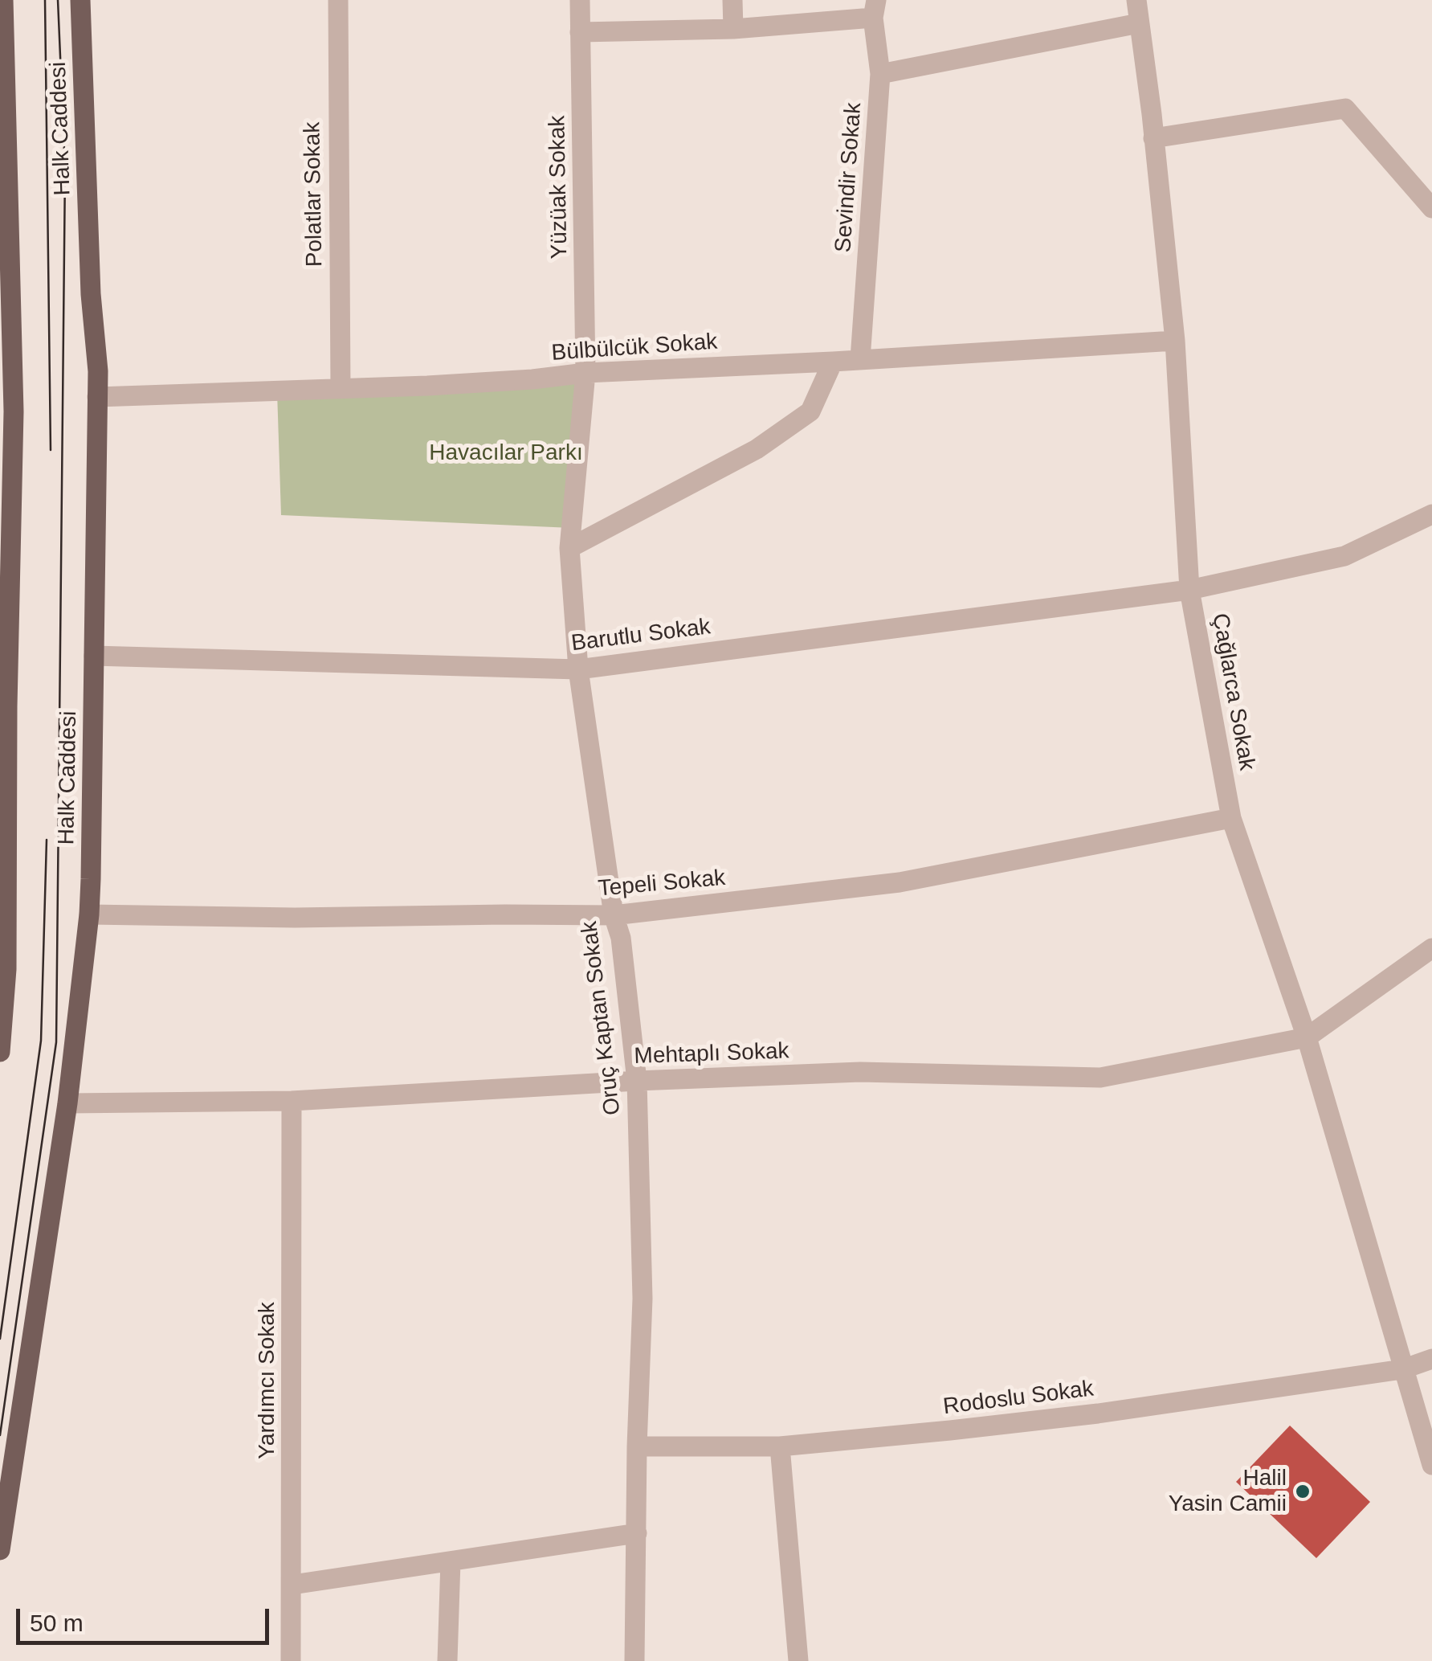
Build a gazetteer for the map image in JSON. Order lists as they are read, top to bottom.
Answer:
{
  "streets": {
    "main road": ["Halk Caddesi"],
    "street": [
      "Sevindir Sokak",
      "Yüzüak Sokak",
      "Polatlar Sokak",
      "Bülbülcük Sokak",
      "Barutlu Sokak",
      "Çağlarca Sokak",
      "Tepeli Sokak",
      "Oruç Kaptan Sokak",
      "Mehtaplı Sokak",
      "Yardımcı Sokak",
      "Rodoslu Sokak"
    ]
  },
  "crossings": [
    ["Halk Caddesi", "Bülbülcük Sokak"],
    ["Halk Caddesi", "Barutlu Sokak"],
    ["Halk Caddesi", "Tepeli Sokak"],
    ["Halk Caddesi", "Mehtaplı Sokak"],
    ["Sevindir Sokak", "Bülbülcük Sokak"],
    ["Yüzüak Sokak", "Bülbülcük Sokak"],
    ["Yüzüak Sokak", "Oruç Kaptan Sokak"],
    ["Polatlar Sokak", "Bülbülcük Sokak"],
    ["Bülbülcük Sokak", "Çağlarca Sokak"],
    ["Bülbülcük Sokak", "Oruç Kaptan Sokak"],
    ["Barutlu Sokak", "Çağlarca Sokak"],
    ["Barutlu Sokak", "Oruç Kaptan Sokak"],
    ["Çağlarca Sokak", "Tepeli Sokak"],
    ["Çağlarca Sokak", "Mehtaplı Sokak"],
    ["Çağlarca Sokak", "Rodoslu Sokak"],
    ["Tepeli Sokak", "Oruç Kaptan Sokak"],
    ["Oruç Kaptan Sokak", "Mehtaplı Sokak"],
    ["Oruç Kaptan Sokak", "Rodoslu Sokak"],
    ["Mehtaplı Sokak", "Yardımcı Sokak"]
  ],
  "parks": ["Havacılar Parkı"],
  "places": ["Halil Yasin Camii"],
  "scale_bar": "50 m"
}
